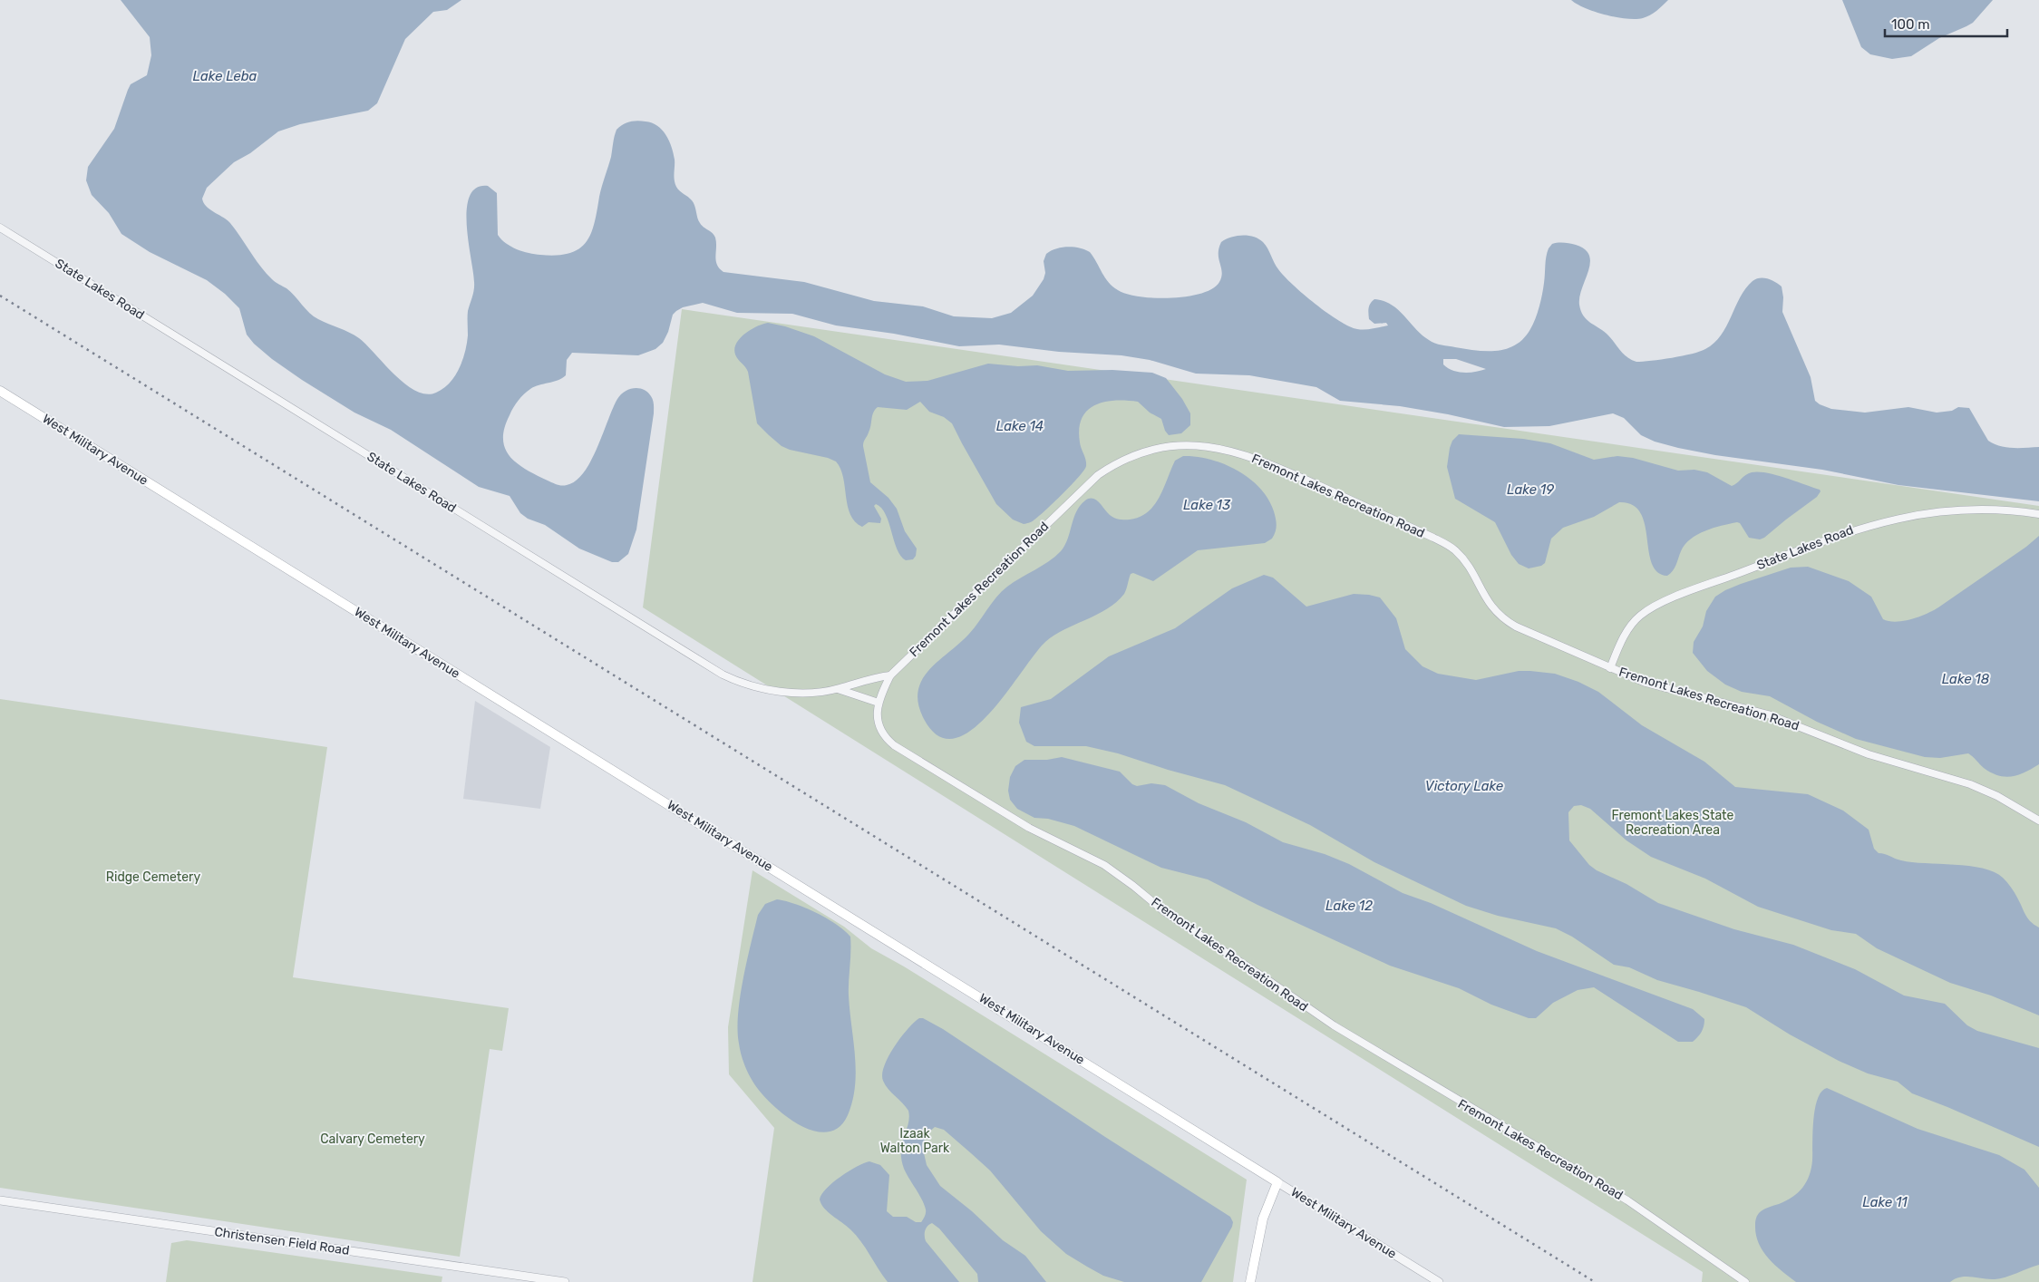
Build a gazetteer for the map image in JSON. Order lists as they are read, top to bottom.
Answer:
{
  "streets": {
    "main road": ["West Military Avenue"],
    "street": ["State Lakes Road", "Fremont Lakes Recreation Road", "Christensen Field Road"]
  },
  "crossings": [
    ["State Lakes Road", "Fremont Lakes Recreation Road"]
  ],
  "water": [
    "Lake Leba",
    "Lake 14",
    "Lake 19",
    "Lake 13",
    "Lake 18",
    "Victory Lake",
    "Lake 12",
    "Lake 11"
  ],
  "parks": [
    "Fremont Lakes State Recreation Area",
    "Ridge Cemetery",
    "Izaak Walton Park",
    "Calvary Cemetery"
  ],
  "scale_bar": "100 m"
}
